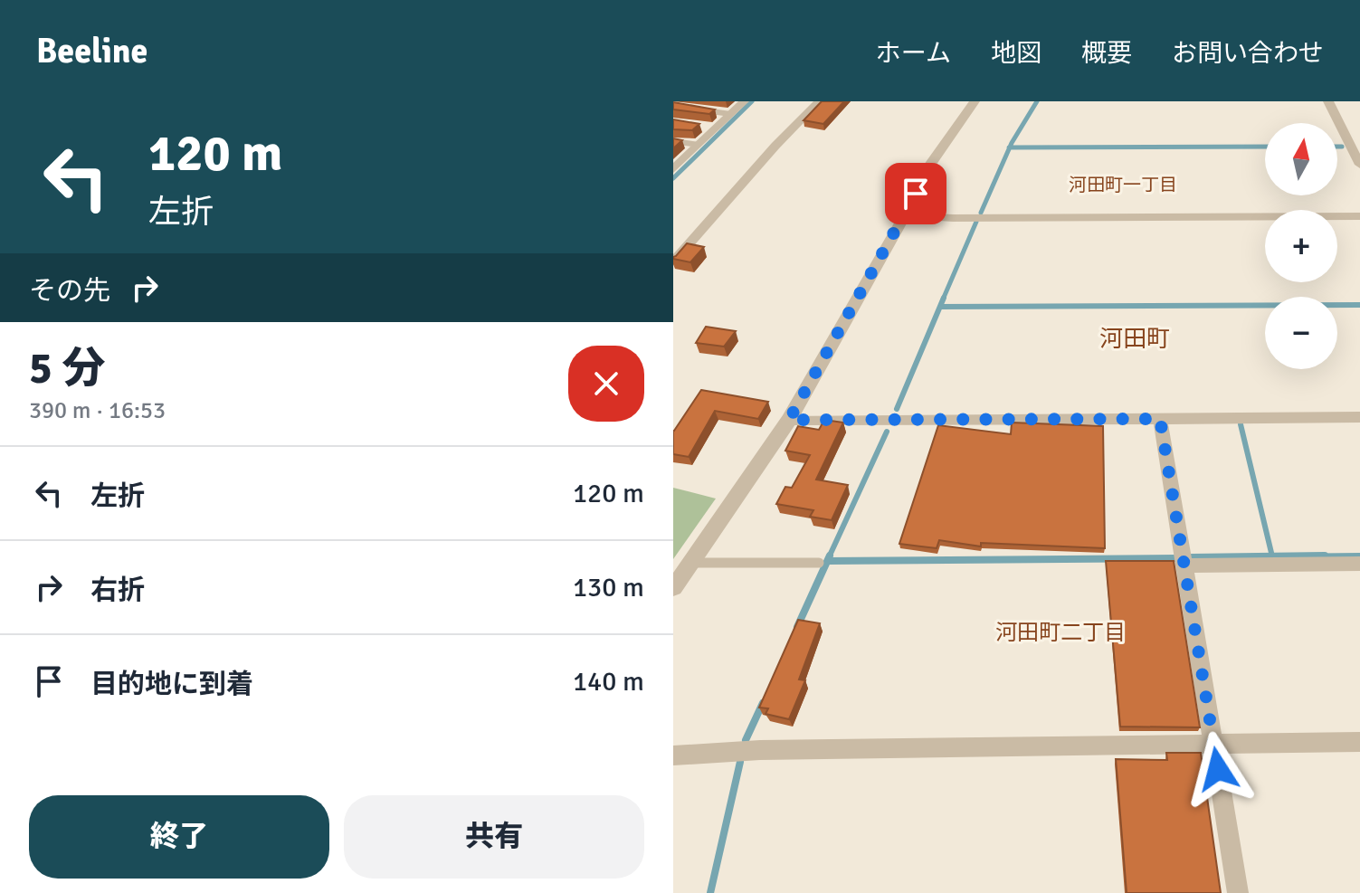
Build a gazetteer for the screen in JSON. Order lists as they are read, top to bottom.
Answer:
{
  "districts": ["河田町一丁目", "河田町", "河田町二丁目"],
  "north": "top",
  "page": {
    "header": "Beeline",
    "nav": [
      "ホーム",
      "地図",
      "概要",
      "お問い合わせ"
    ],
    "turn": ["120 m", "左折"],
    "map_buttons": ["+", "−"],
    "then": "その先",
    "heading": ["5 分", "390 m · 16:53"],
    "list": [
      {
        "name": "左折",
        "value": "120 m"
      },
      {
        "name": "右折",
        "value": "130 m"
      },
      {
        "name": "目的地に到着",
        "value": "140 m"
      }
    ],
    "buttons": ["終了", "共有"]
  }
}
